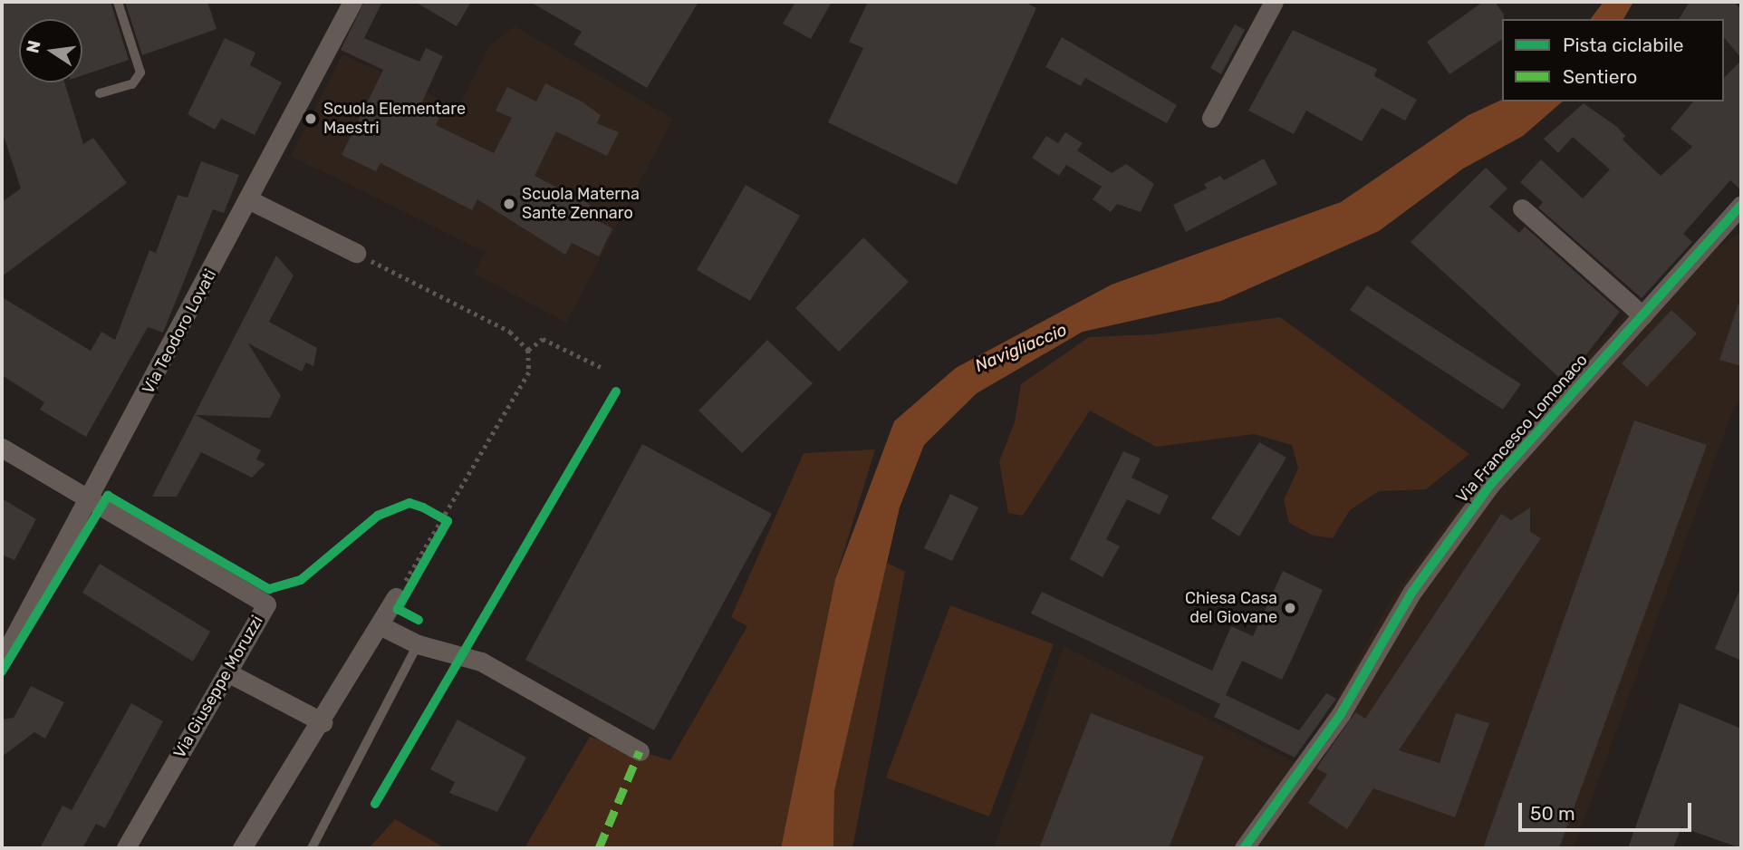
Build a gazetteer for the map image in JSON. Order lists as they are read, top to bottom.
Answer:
{
  "streets": {
    "street": ["Via Teodoro Lovati", "Via Francesco Lomonaco", "Via Giuseppe Moruzzi"]
  },
  "crossings": [
    ["Via Teodoro Lovati", "Via Giuseppe Moruzzi"]
  ],
  "water": ["Navigliaccio"],
  "places": ["Scuola Elementare Maestri", "Scuola Materna Sante Zennaro", "Chiesa Casa del Giovane"],
  "legend": ["Pista ciclabile", "Sentiero"],
  "scale_bar": "50 m",
  "north": "left"
}
